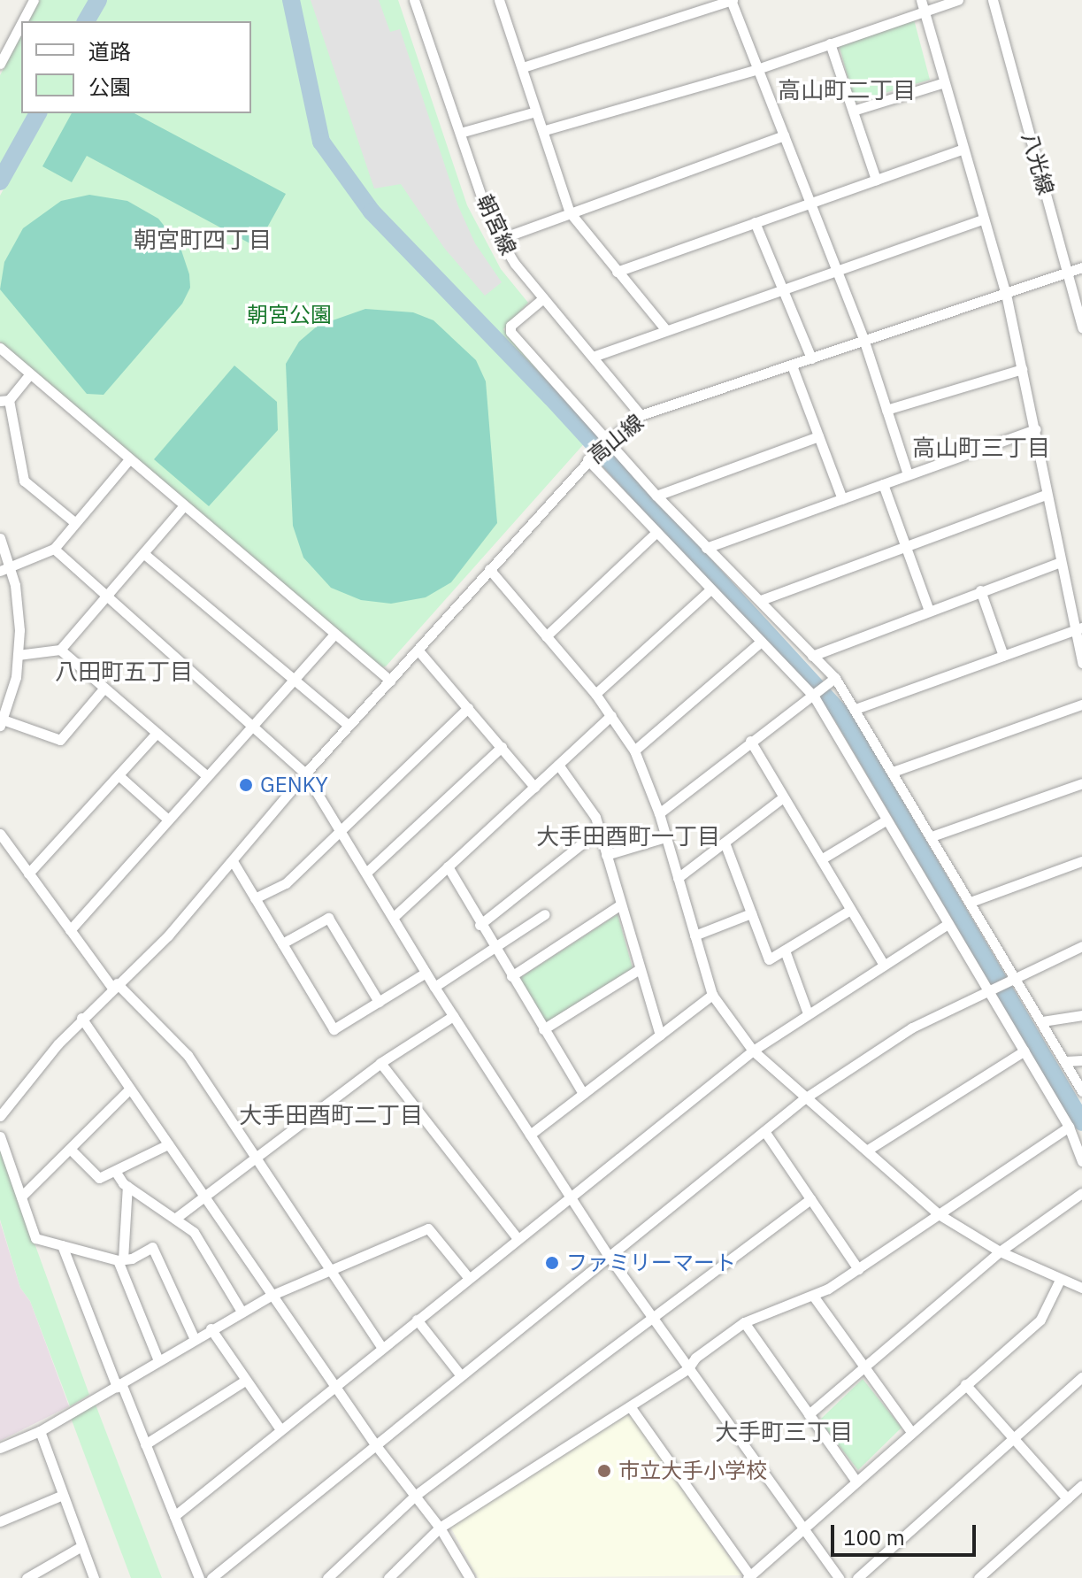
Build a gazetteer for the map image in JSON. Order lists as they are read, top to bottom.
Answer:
{
  "streets": {
    "street": ["八光線", "朝宮線", "高山線"]
  },
  "crossings": [
    ["八光線", "高山線"],
    ["朝宮線", "高山線"]
  ],
  "districts": [
    "高山町二丁目",
    "朝宮町四丁目",
    "高山町三丁目",
    "八田町五丁目",
    "大手田酉町一丁目",
    "大手田酉町二丁目",
    "大手町三丁目"
  ],
  "parks": ["朝宮公園"],
  "places": ["GENKY", "ファミリーマート", "市立大手小学校"],
  "legend": ["道路", "公園"],
  "scale_bar": "100 m"
}
